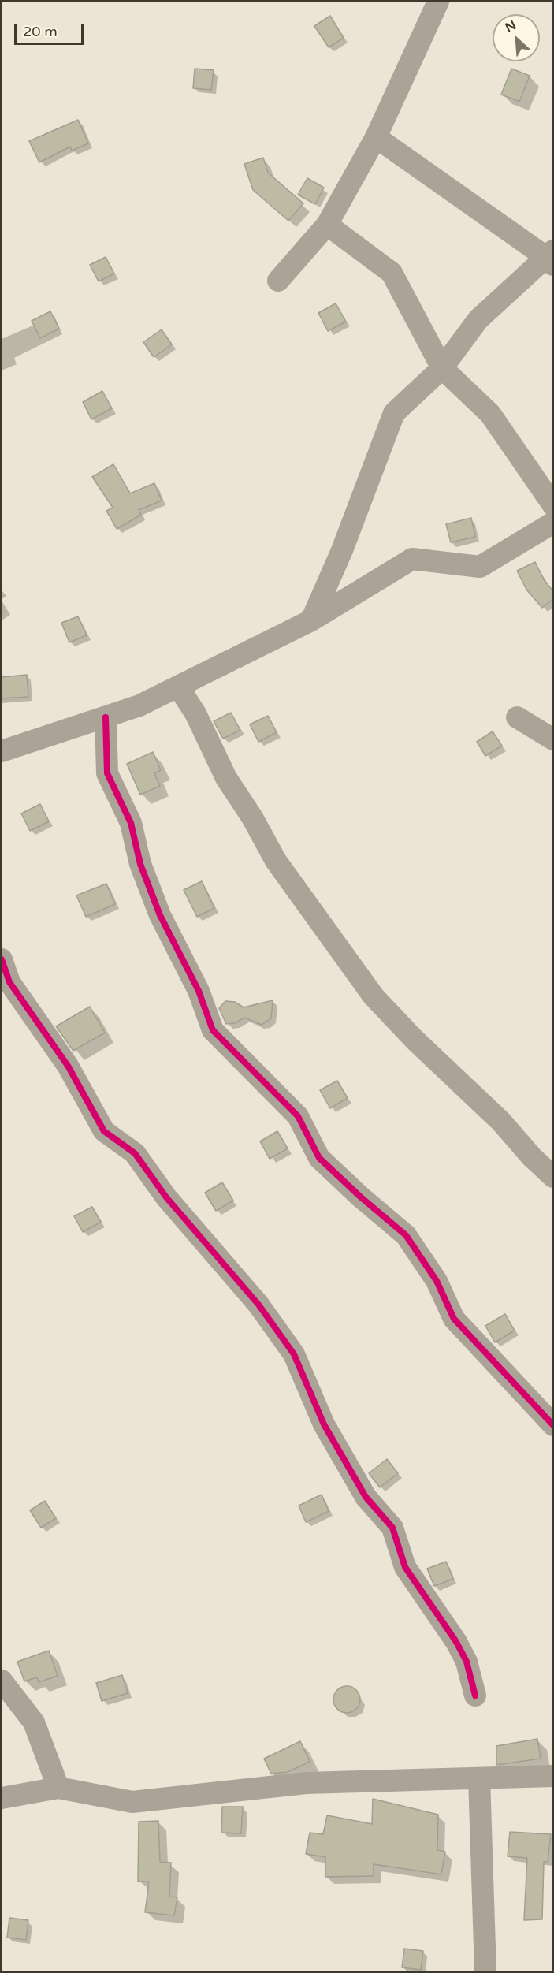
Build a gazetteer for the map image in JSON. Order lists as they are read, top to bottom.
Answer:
{
  "scale_bar": "20 m",
  "north": "top left"
}
